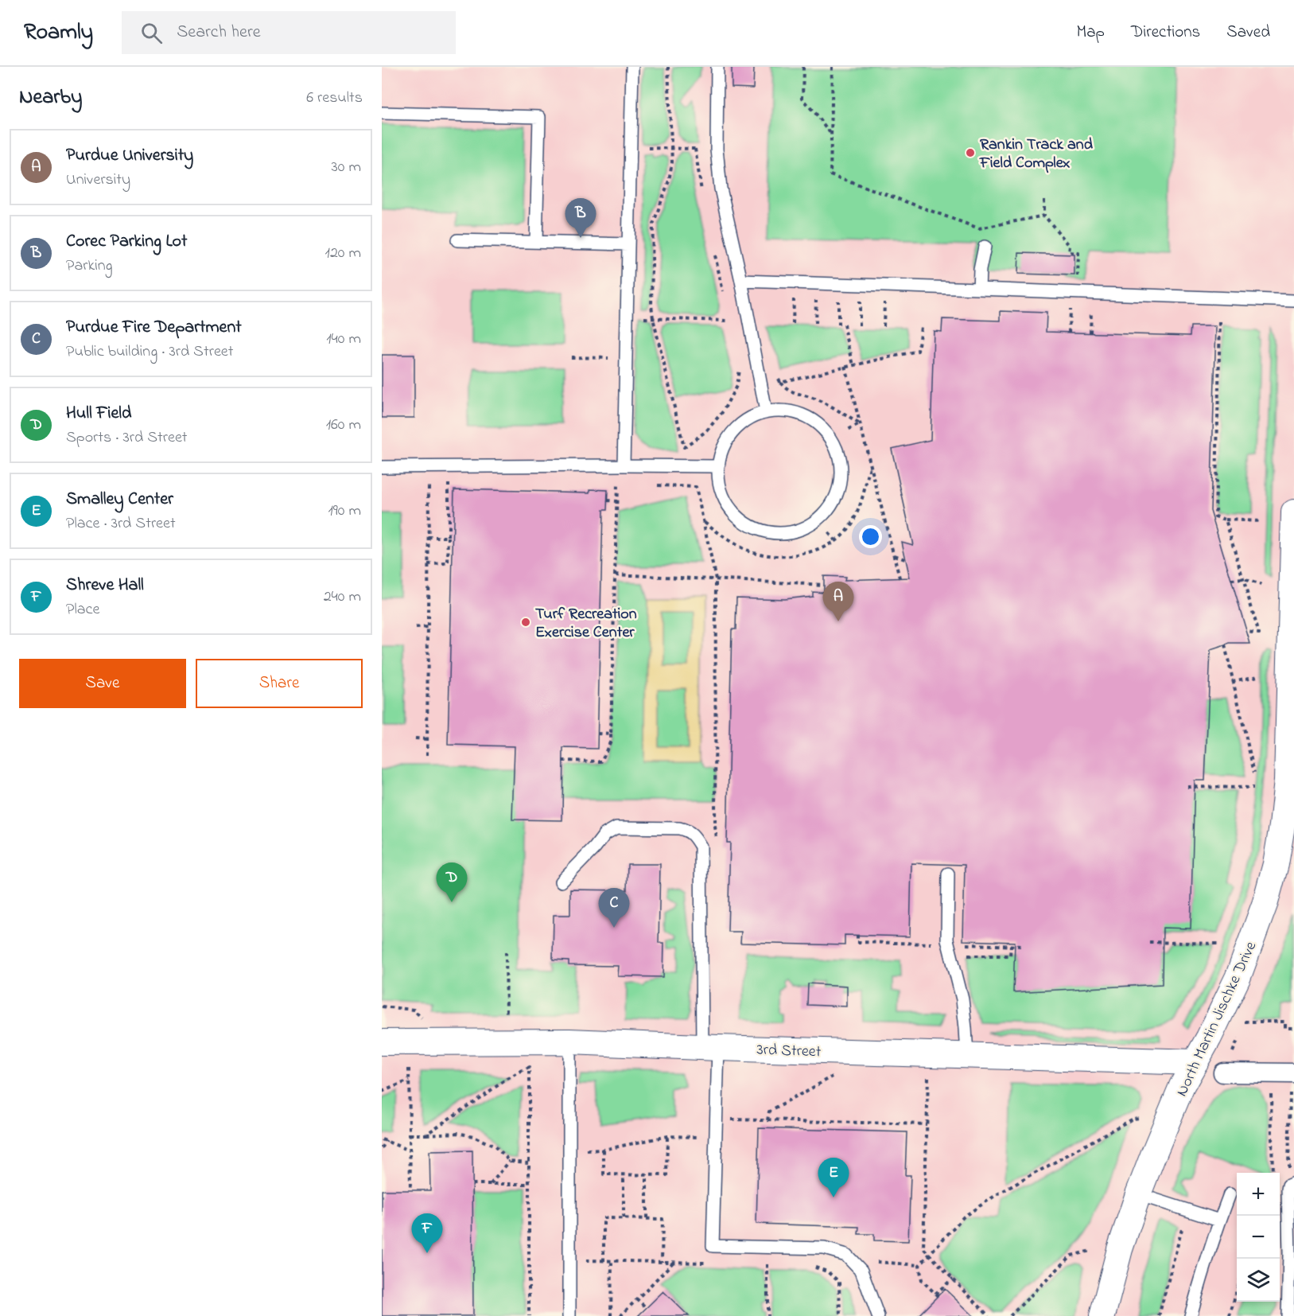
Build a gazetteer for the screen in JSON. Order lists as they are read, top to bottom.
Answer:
{
  "streets": {
    "street": ["North Martin Jischke Drive", "3rd Street"]
  },
  "crossings": [
    ["North Martin Jischke Drive", "3rd Street"]
  ],
  "places": ["Rankin Track and Field Complex", "Turf Recreation Exercise Center"],
  "page": {
    "header": "Roamly",
    "search": "Search here",
    "nav": ["Map", "Directions", "Saved"],
    "heading": ["Nearby", "6 results"],
    "list": [
      {
        "mark": "A",
        "name": "Purdue University",
        "note": "University",
        "value": "30 m"
      },
      {
        "mark": "B",
        "name": "Corec Parking Lot",
        "note": "Parking",
        "value": "120 m"
      },
      {
        "mark": "C",
        "name": "Purdue Fire Department",
        "note": "Public building · 3rd Street",
        "value": "140 m"
      },
      {
        "mark": "D",
        "name": "Hull Field",
        "note": "Sports · 3rd Street",
        "value": "160 m"
      },
      {
        "mark": "E",
        "name": "Smalley Center",
        "note": "Place · 3rd Street",
        "value": "190 m"
      },
      {
        "mark": "F",
        "name": "Shreve Hall",
        "note": "Place",
        "value": "240 m"
      }
    ],
    "pins": [
      "B",
      "A",
      "D",
      "C",
      "E",
      "F"
    ],
    "buttons": ["Save", "Share"],
    "map_buttons": ["+", "−"]
  }
}
